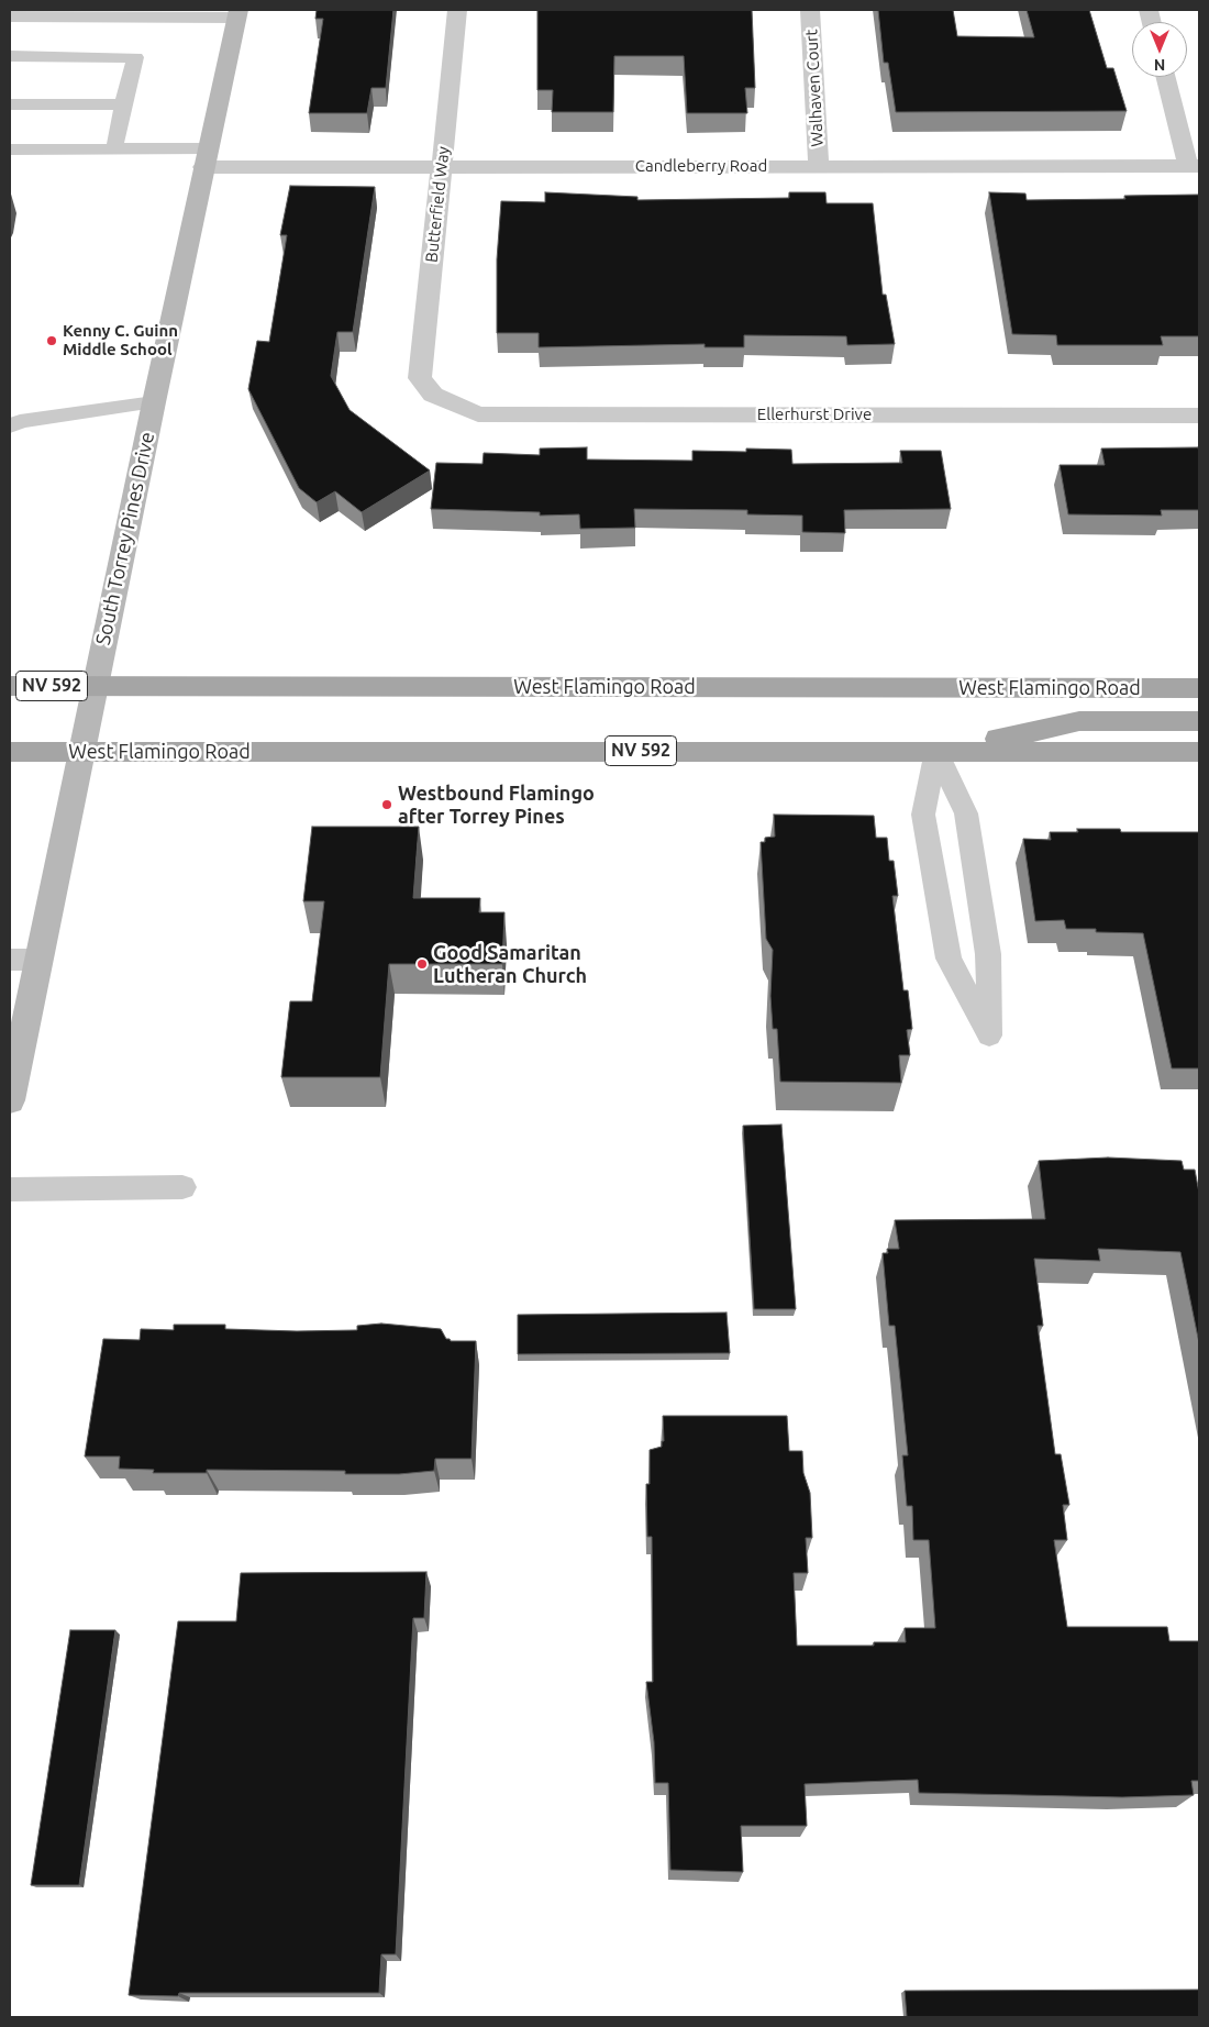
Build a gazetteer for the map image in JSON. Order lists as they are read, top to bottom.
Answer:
{
  "streets": {
    "main road": ["South Torrey Pines Drive", "NV 592", "West Flamingo Road"],
    "street": [
      "Walhaven Court",
      "Candleberry Road",
      "Butterfield Way",
      "Ellerhurst Drive"
    ]
  },
  "crossings": [
    ["Walhaven Court", "Candleberry Road"],
    ["Candleberry Road", "Butterfield Way"],
    ["Candleberry Road", "South Torrey Pines Drive"],
    ["Butterfield Way", "Ellerhurst Drive"],
    ["South Torrey Pines Drive", "West Flamingo Road"]
  ],
  "places": ["Kenny C. Guinn Middle School", "Westbound Flamingo after Torrey Pines", "Good Samaritan Lutheran Church"],
  "north": "bottom"
}
